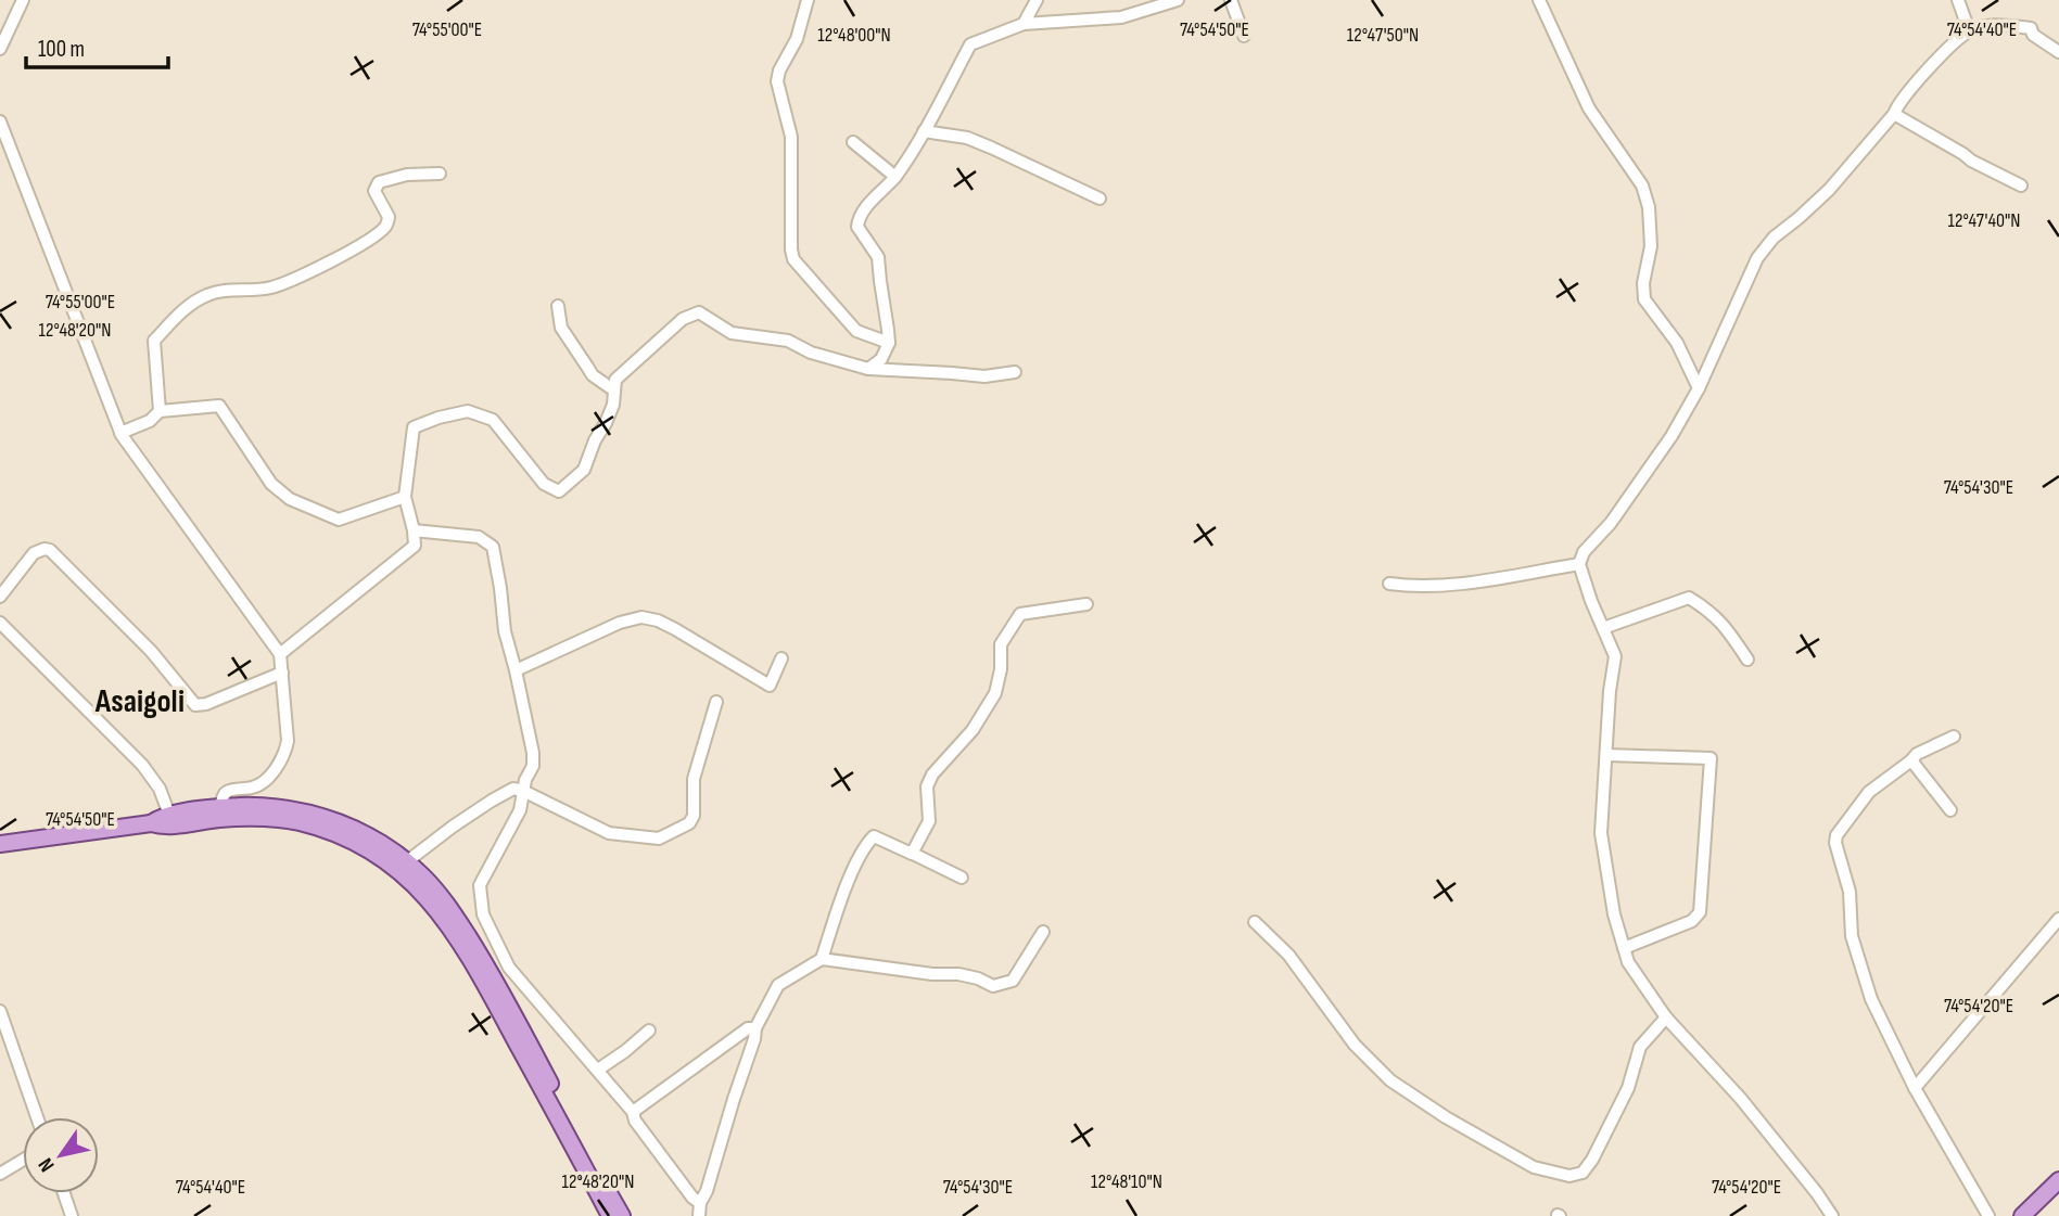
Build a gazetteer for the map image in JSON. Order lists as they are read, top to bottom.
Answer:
{
  "districts": ["Asaigoli"],
  "scale_bar": "100 m",
  "north": "bottom left",
  "coordinates": [
    "74°55'00\"E",
    "74°54'50\"E",
    "74°54'40\"E",
    "12°48'00\"N",
    "12°47'50\"N",
    "12°47'40\"N",
    "12°48'20\"N",
    "74°54'30\"E",
    "74°54'20\"E",
    "12°48'10\"N"
  ]
}
